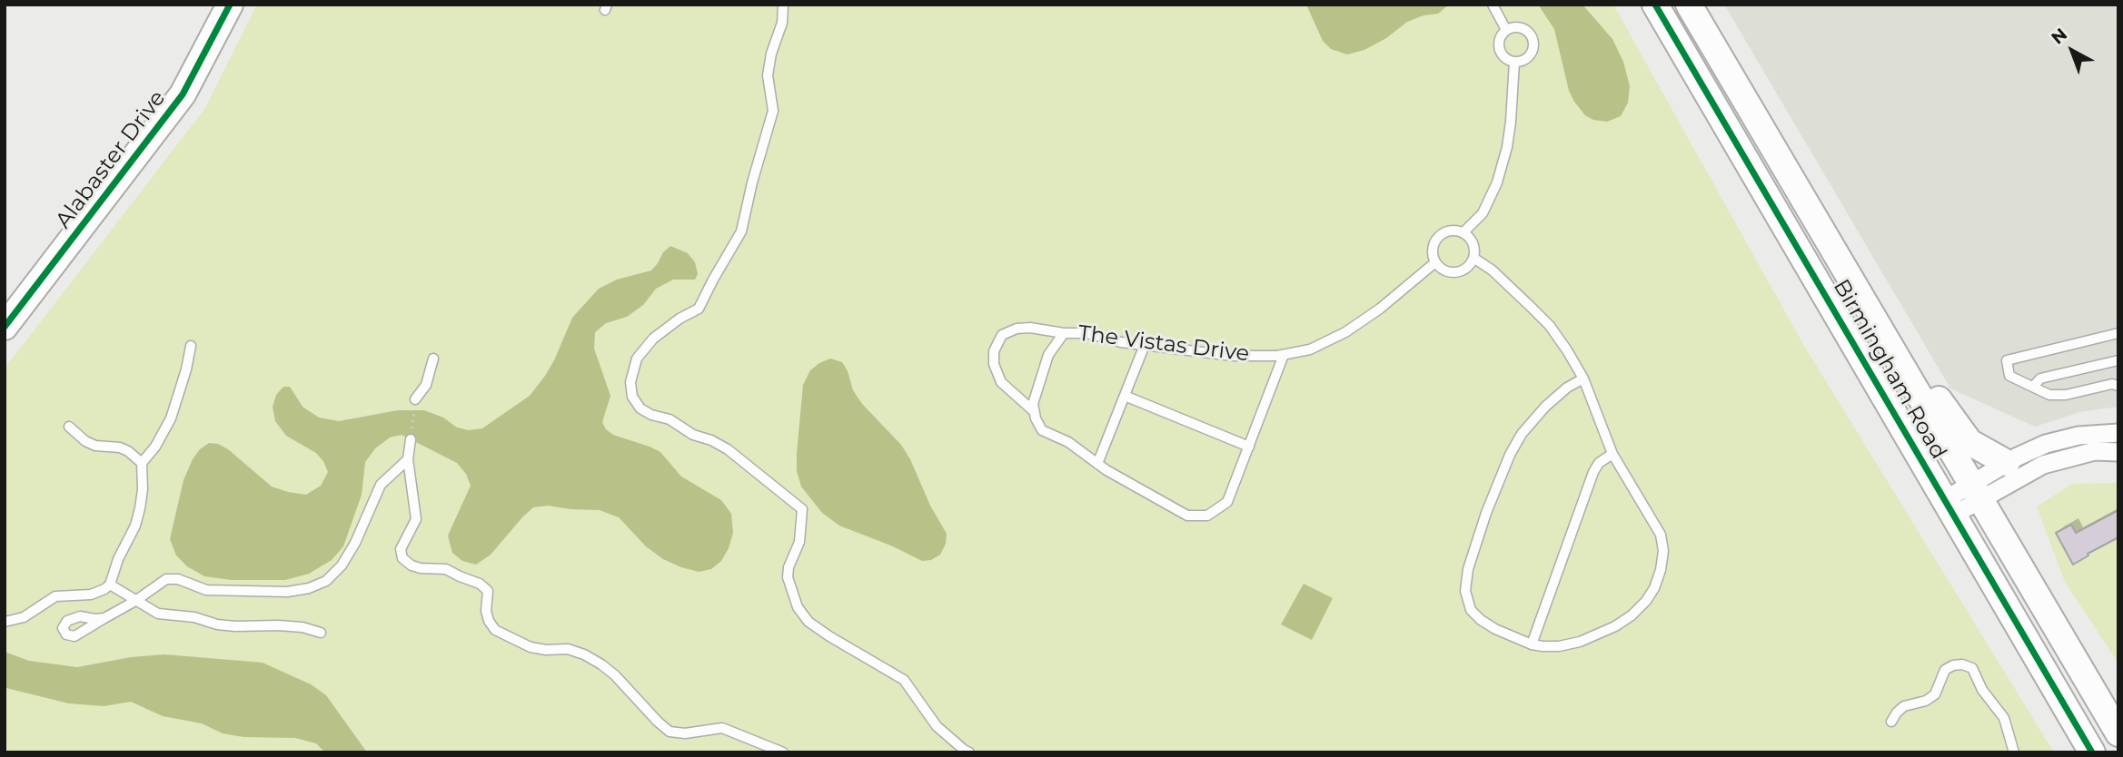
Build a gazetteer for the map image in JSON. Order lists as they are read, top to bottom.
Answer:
{
  "streets": {
    "street": ["Alabaster Drive", "Birmingham Road"],
    "lane": ["The Vistas Drive"]
  },
  "north": "top left"
}
